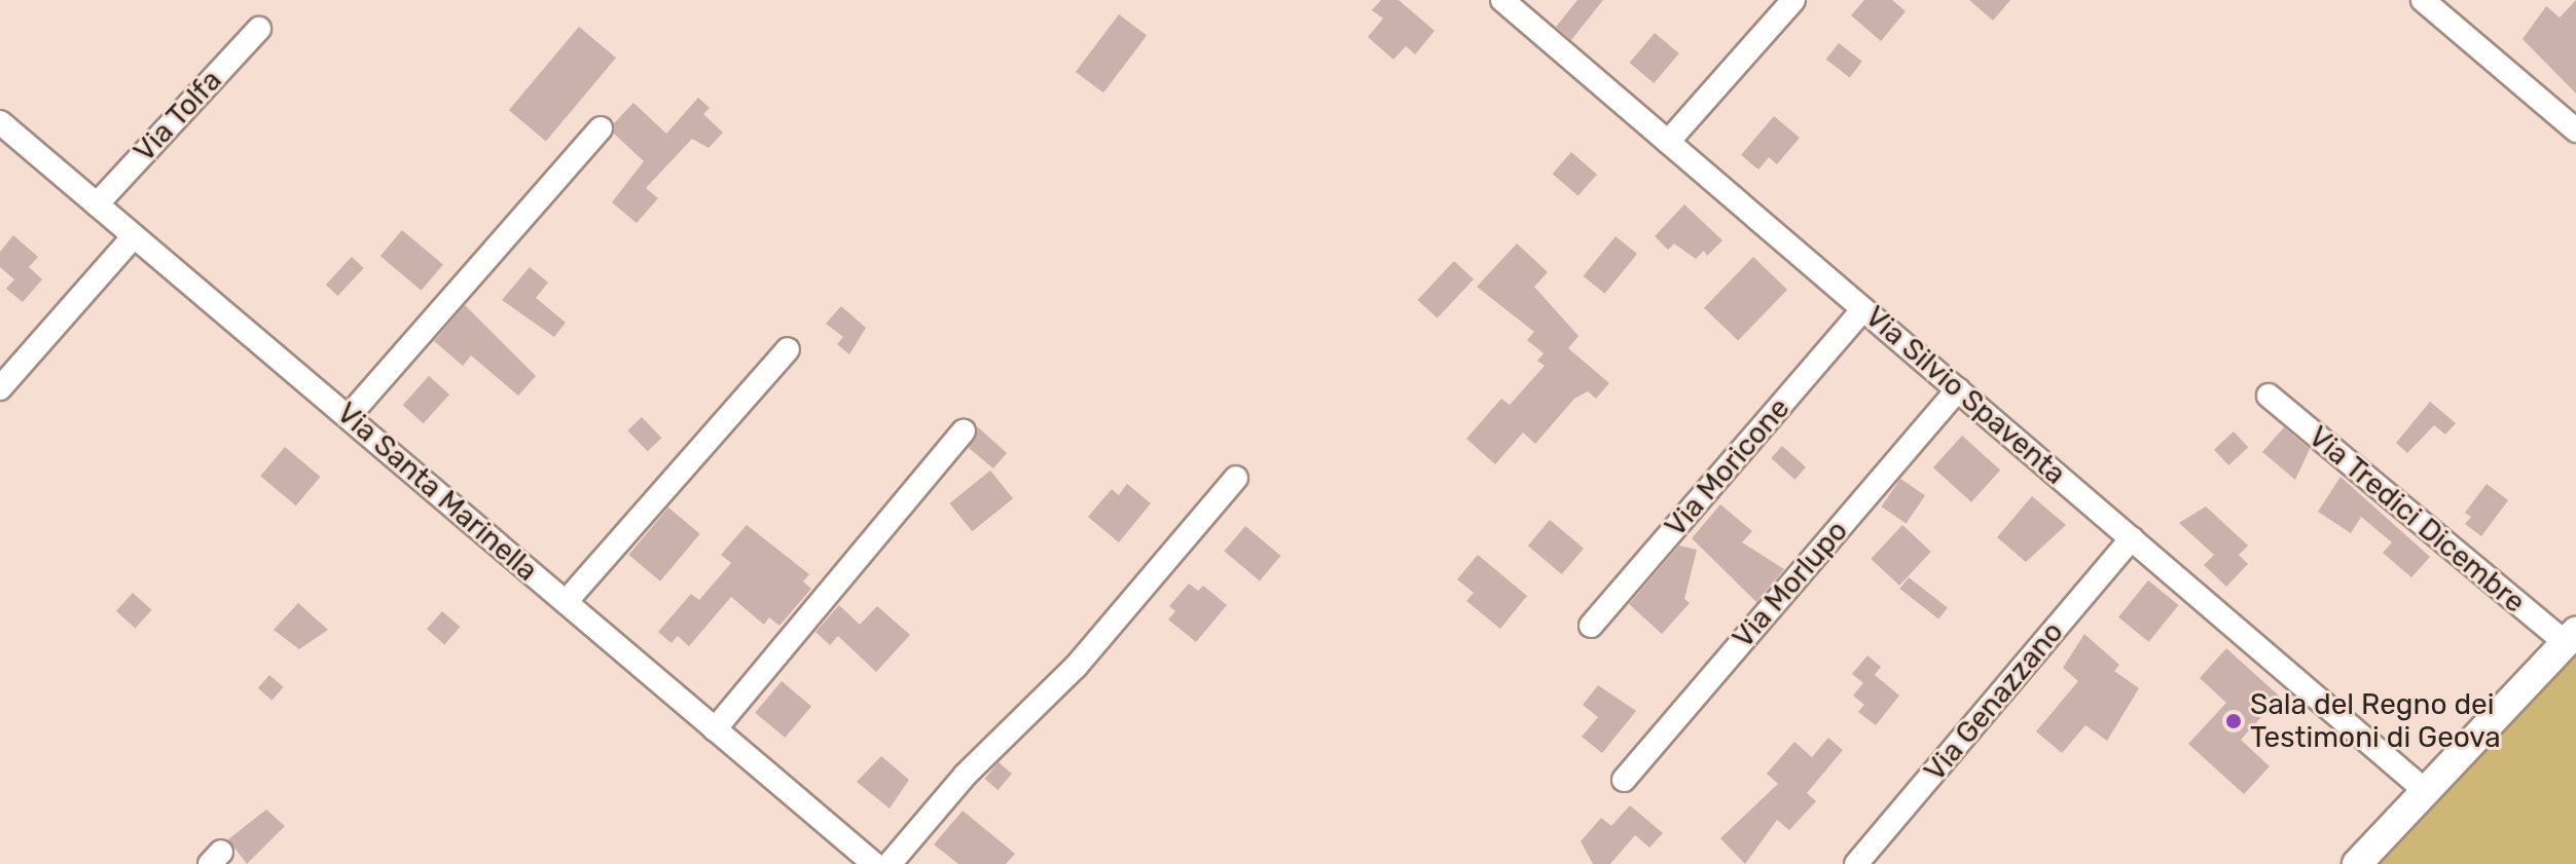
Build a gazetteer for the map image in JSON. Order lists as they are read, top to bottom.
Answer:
{
  "streets": {
    "street": [
      "Via Tolfa",
      "Via Silvio Spaventa",
      "Via Moricone",
      "Via Santa Marinella",
      "Via Tredici Dicembre",
      "Via Morlupo",
      "Via Genazzano"
    ]
  },
  "crossings": [
    ["Via Tolfa", "Via Santa Marinella"],
    ["Via Silvio Spaventa", "Via Moricone"],
    ["Via Silvio Spaventa", "Via Morlupo"],
    ["Via Silvio Spaventa", "Via Genazzano"]
  ],
  "places": ["Sala del Regno dei Testimoni di Geova"]
}
